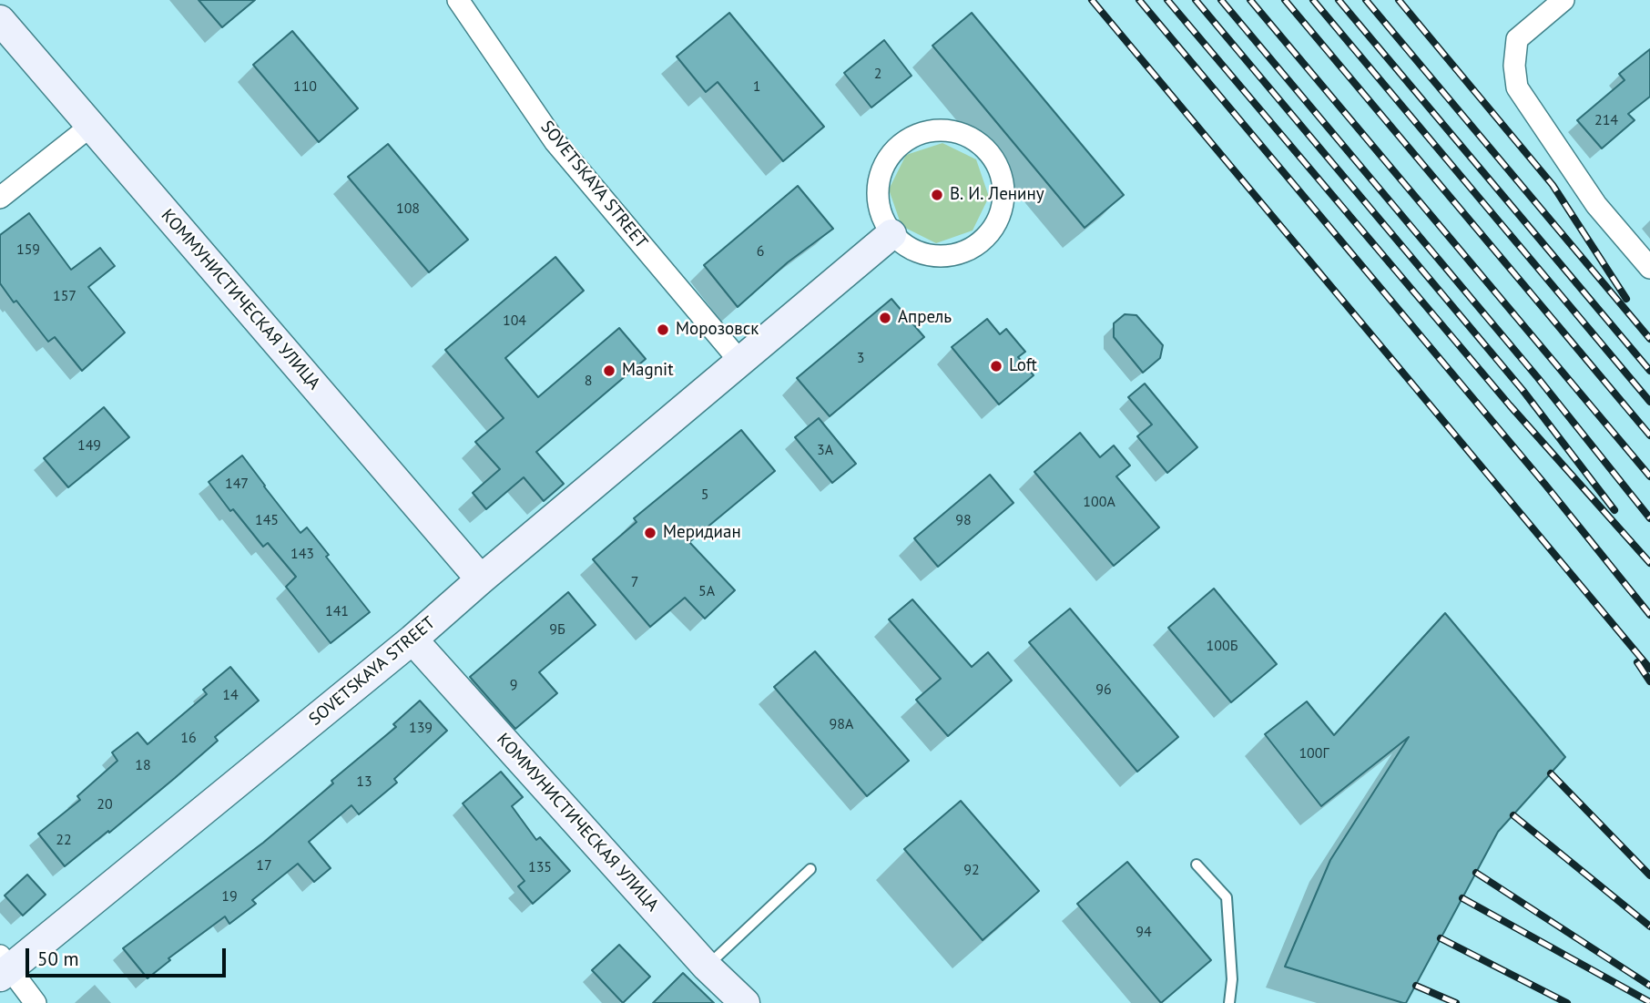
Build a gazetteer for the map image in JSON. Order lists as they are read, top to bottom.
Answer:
{
  "streets": {
    "street": ["SOVETSKAYA STREET", "КОММУНИСТИЧЕСКАЯ УЛИЦА"]
  },
  "crossings": [
    ["SOVETSKAYA STREET", "КОММУНИСТИЧЕСКАЯ УЛИЦА"]
  ],
  "places": [
    "В. И. Ленину",
    "Апрель",
    "Морозовск",
    "Loft",
    "Magnit",
    "Меридиан"
  ],
  "house_numbers": [
    "2",
    "110",
    "1",
    "214",
    "108",
    "159",
    "6",
    "157",
    "104",
    "3",
    "8",
    "149",
    "3А",
    "147",
    "5",
    "100А",
    "145",
    "98",
    "143",
    "7",
    "5А",
    "141",
    "9Б",
    "100Б",
    "9",
    "96",
    "14",
    "98А",
    "139",
    "16",
    "100Г",
    "18",
    "13",
    "20",
    "22",
    "17",
    "135",
    "92",
    "19",
    "94"
  ],
  "scale_bar": "50 m"
}
